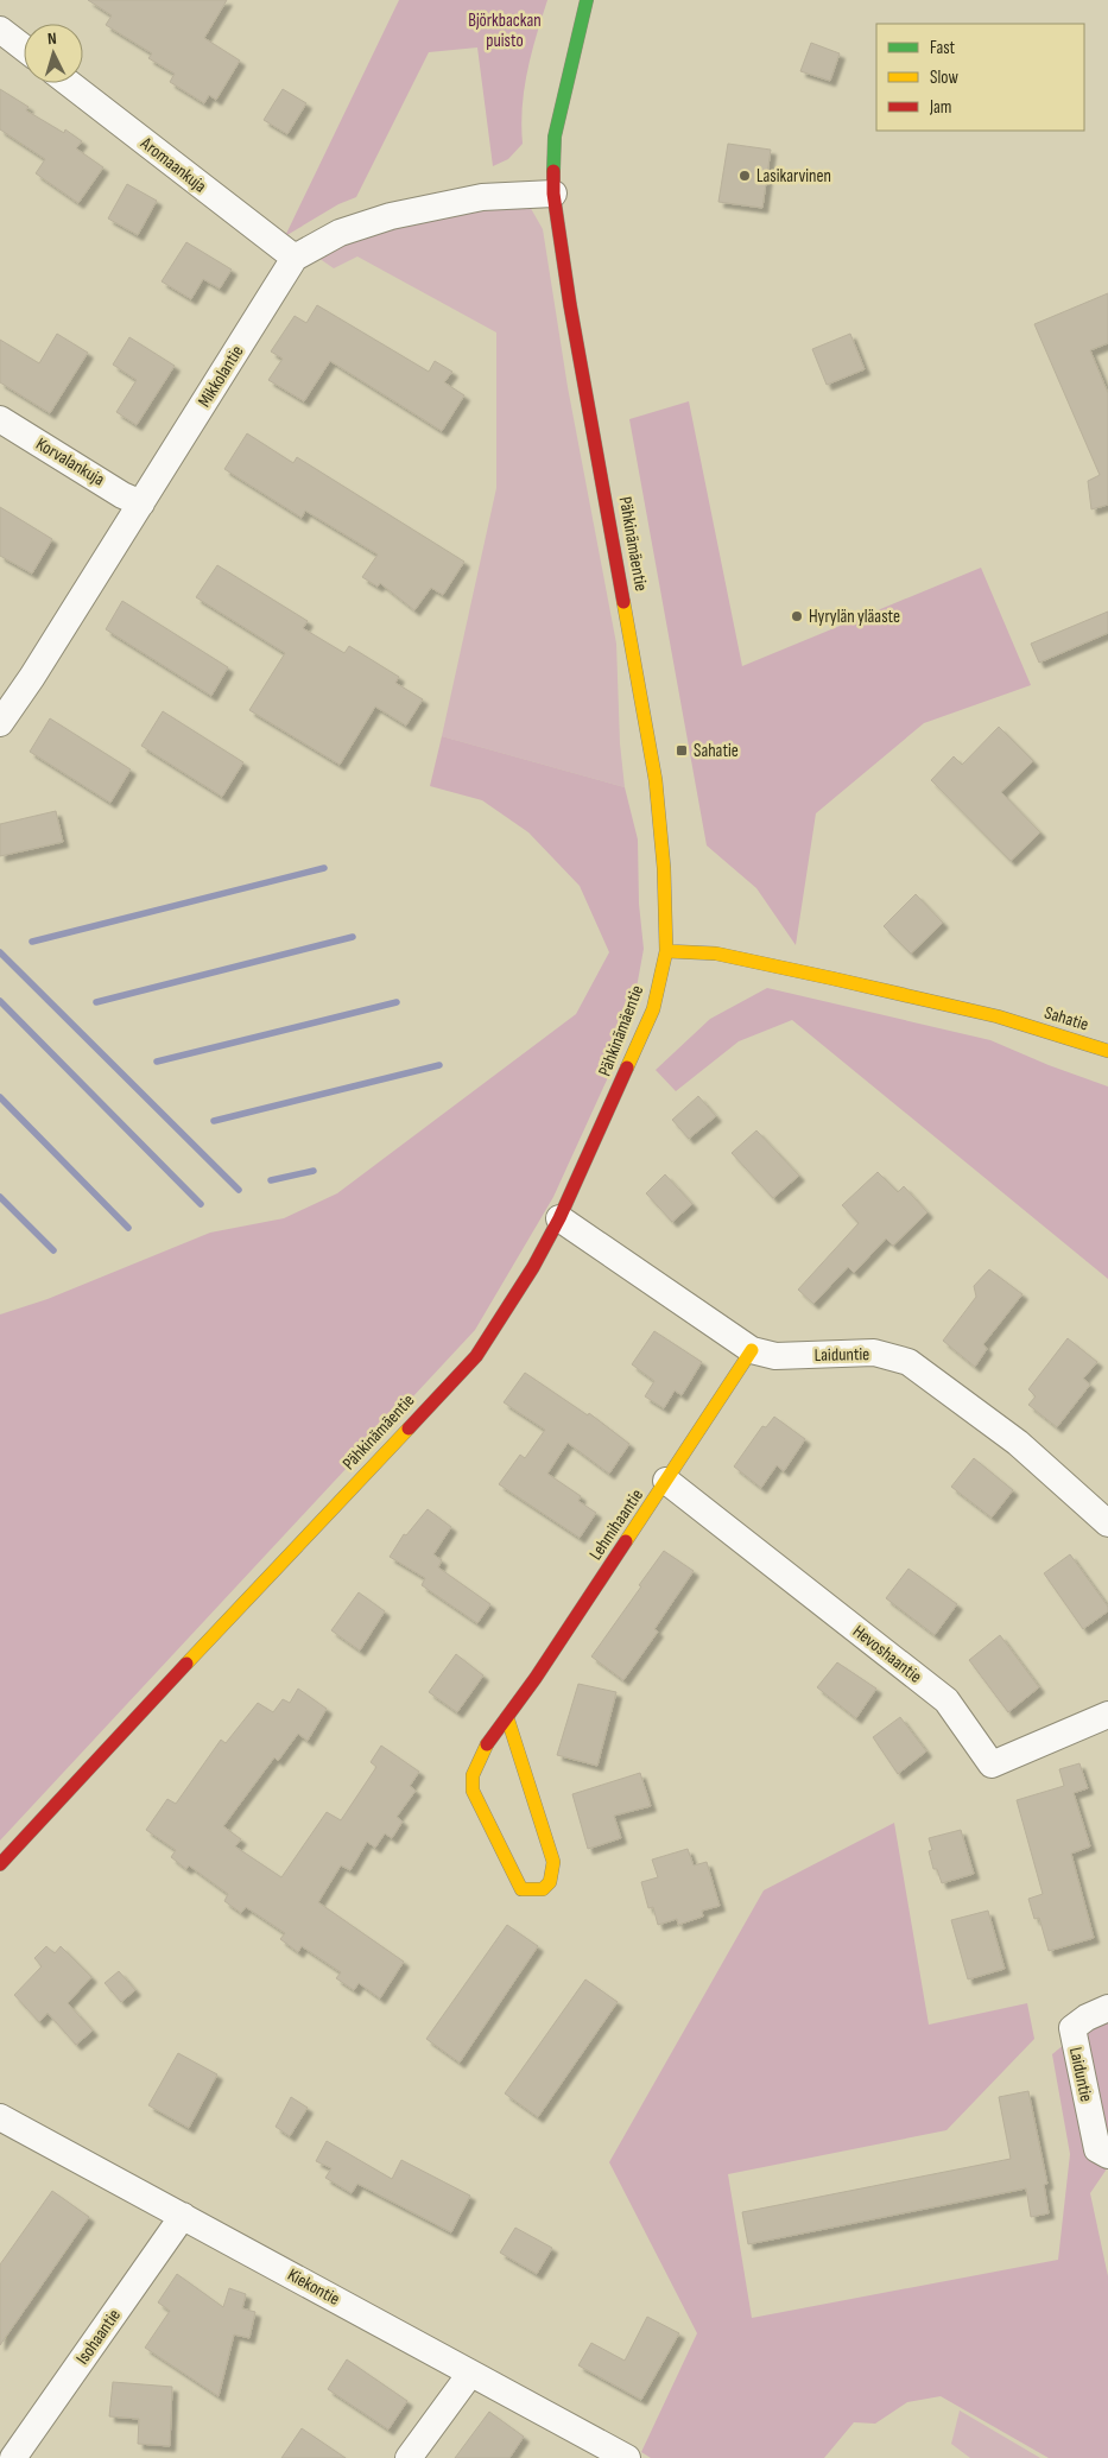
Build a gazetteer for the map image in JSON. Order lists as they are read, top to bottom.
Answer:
{
  "streets": {
    "street": [
      "Aromaankuja",
      "Mikkolantie",
      "Korvalankuja",
      "Pähkinämäentie",
      "Sahatie",
      "Laiduntie",
      "Lehmihaantie",
      "Hevoshaantie",
      "Kiekontie",
      "Isohaantie"
    ]
  },
  "crossings": [
    ["Aromaankuja", "Mikkolantie"],
    ["Mikkolantie", "Korvalankuja"],
    ["Mikkolantie", "Pähkinämäentie"],
    ["Pähkinämäentie", "Sahatie"],
    ["Pähkinämäentie", "Laiduntie"],
    ["Laiduntie", "Lehmihaantie"],
    ["Lehmihaantie", "Hevoshaantie"],
    ["Kiekontie", "Isohaantie"]
  ],
  "parks": ["Björkbackan puisto"],
  "places": {
    "other": ["Lasikarvinen", "Hyrylän yläaste"],
    "transit": ["Sahatie"]
  },
  "legend": ["Fast", "Slow", "Jam"],
  "north": "top"
}
